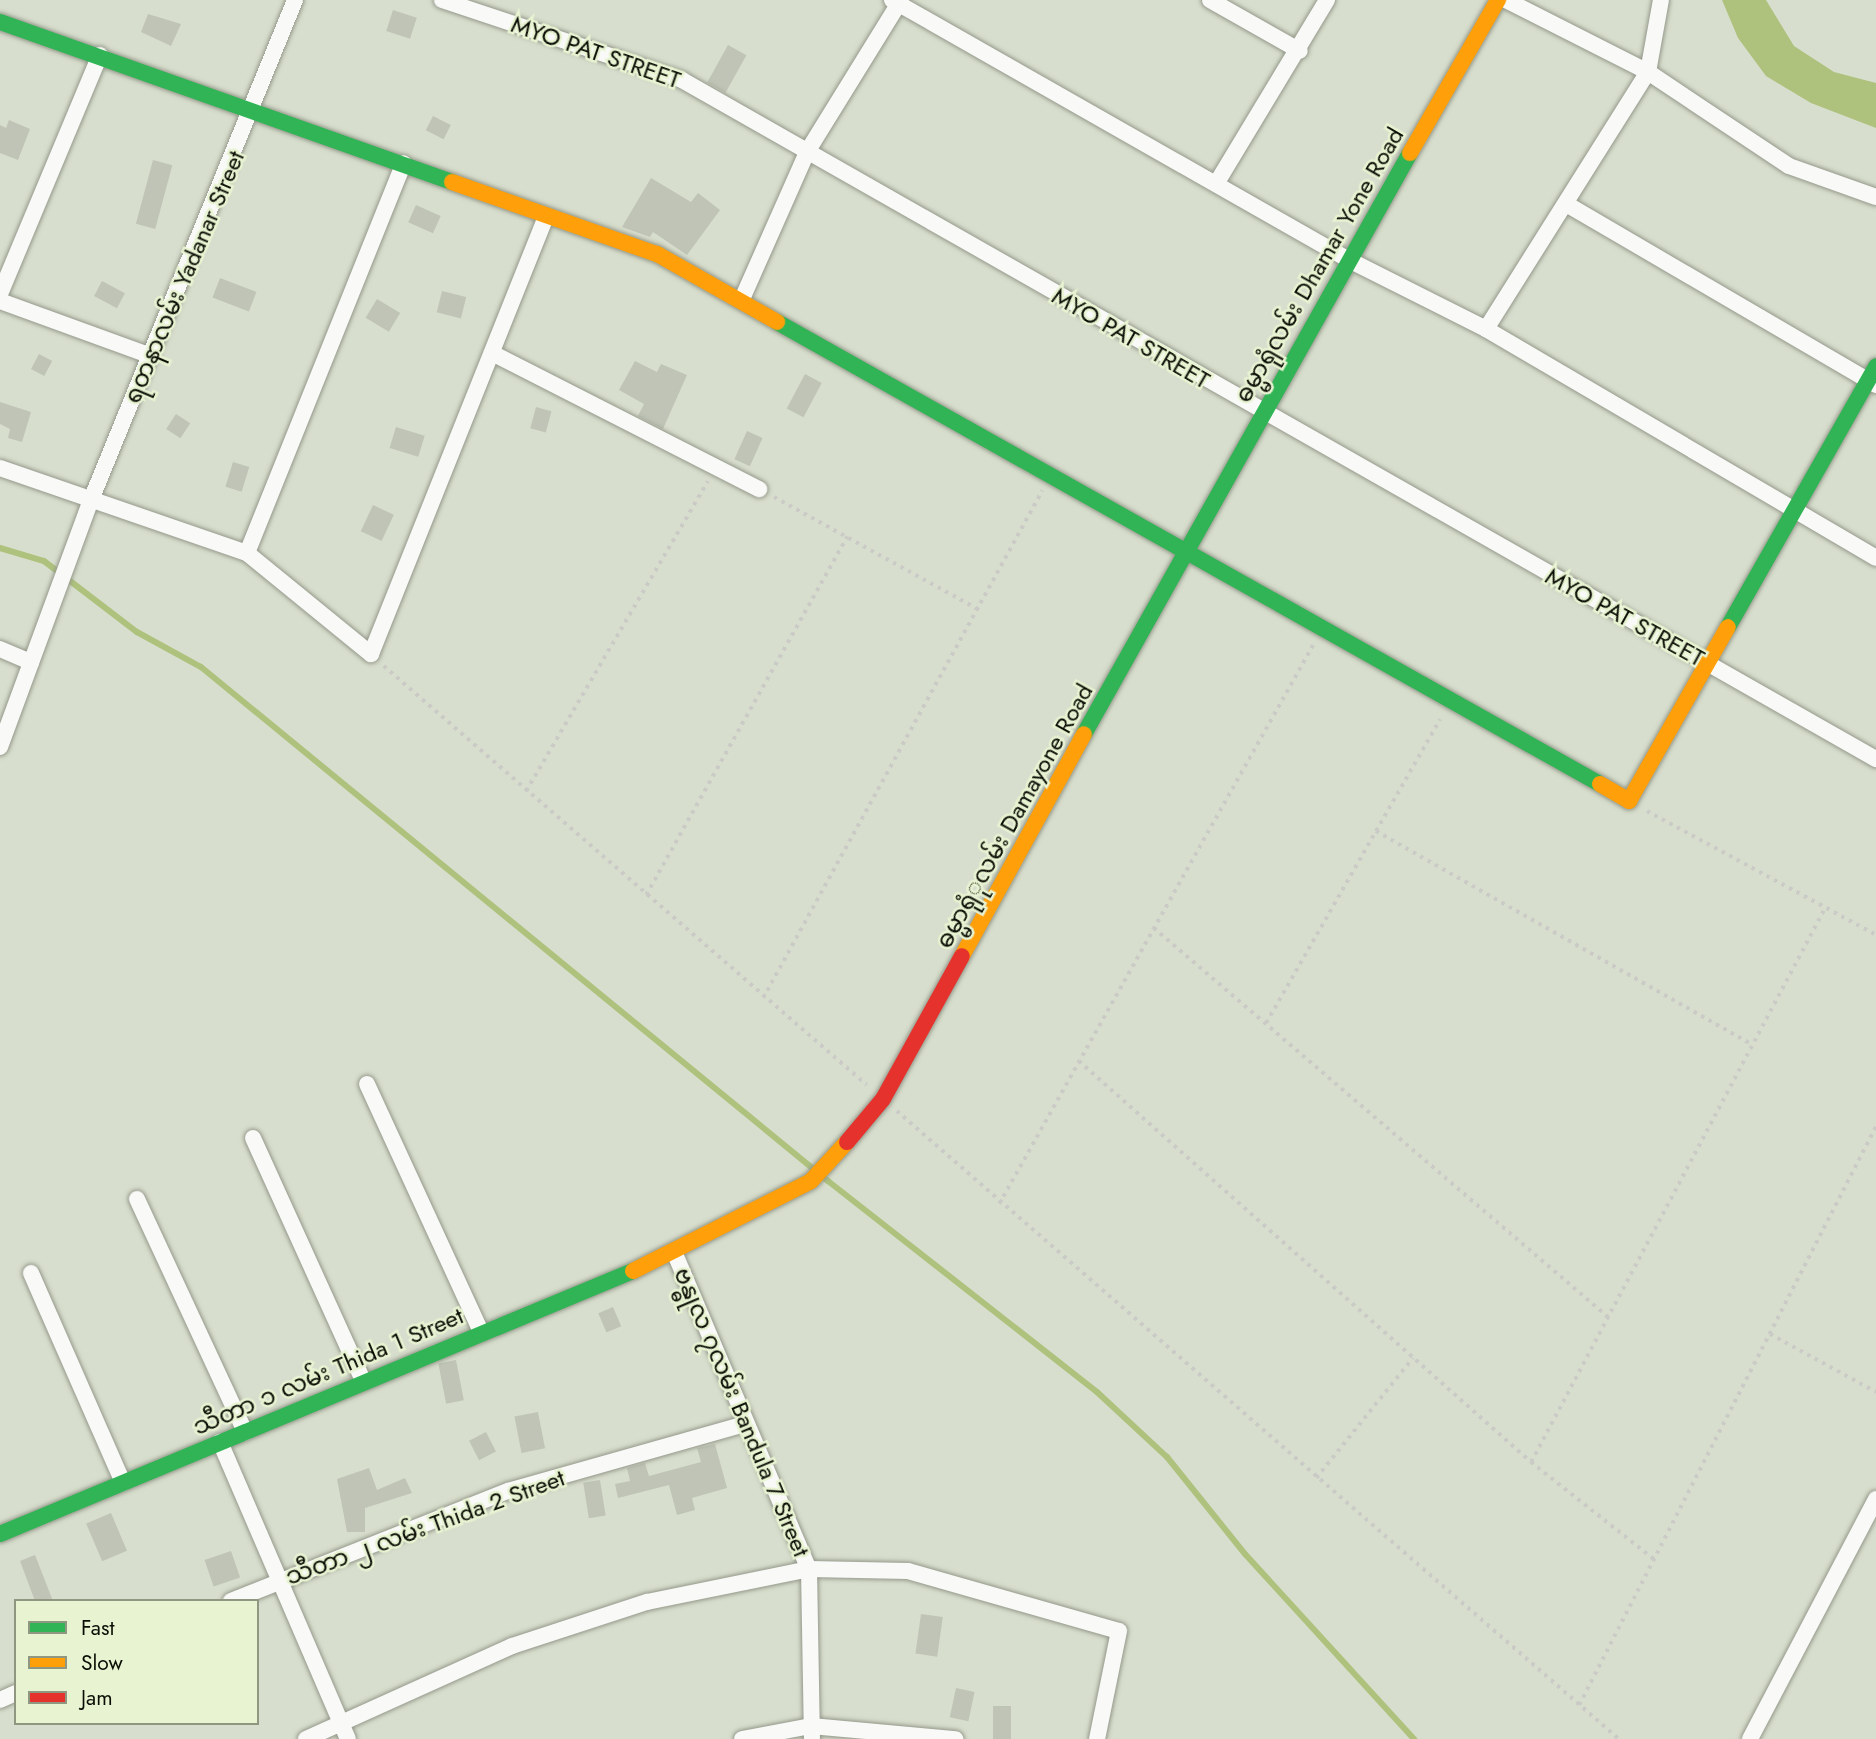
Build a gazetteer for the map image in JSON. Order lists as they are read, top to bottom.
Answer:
{
  "streets": {
    "street": [
      "MYO PAT STREET",
      "ဓမ္မာရုံလမ်း Dhamar Yone Road",
      "ရတနာလမ်း Yadanar Street",
      "ဓမ္မာရုံုလမ်း Damayone Road",
      "သီတာ ၁ လမ်း Thida 1 Street",
      "ဗန္ဓုလ ၇လမ်း Bandula 7 Street",
      "သီတာ ၂ လမ်း Thida 2 Street"
    ]
  },
  "crossings": [
    ["MYO PAT STREET", "ဓမ္မာရုံလမ်း Dhamar Yone Road"],
    ["ဓမ္မာရုံလမ်း Dhamar Yone Road", "ဓမ္မာရုံုလမ်း Damayone Road"],
    ["ဓမ္မာရုံုလမ်း Damayone Road", "သီတာ ၁ လမ်း Thida 1 Street"],
    ["သီတာ ၁ လမ်း Thida 1 Street", "ဗန္ဓုလ ၇လမ်း Bandula 7 Street"],
    ["ဗန္ဓုလ ၇လမ်း Bandula 7 Street", "သီတာ ၂ လမ်း Thida 2 Street"]
  ],
  "legend": ["Fast", "Slow", "Jam"]
}
